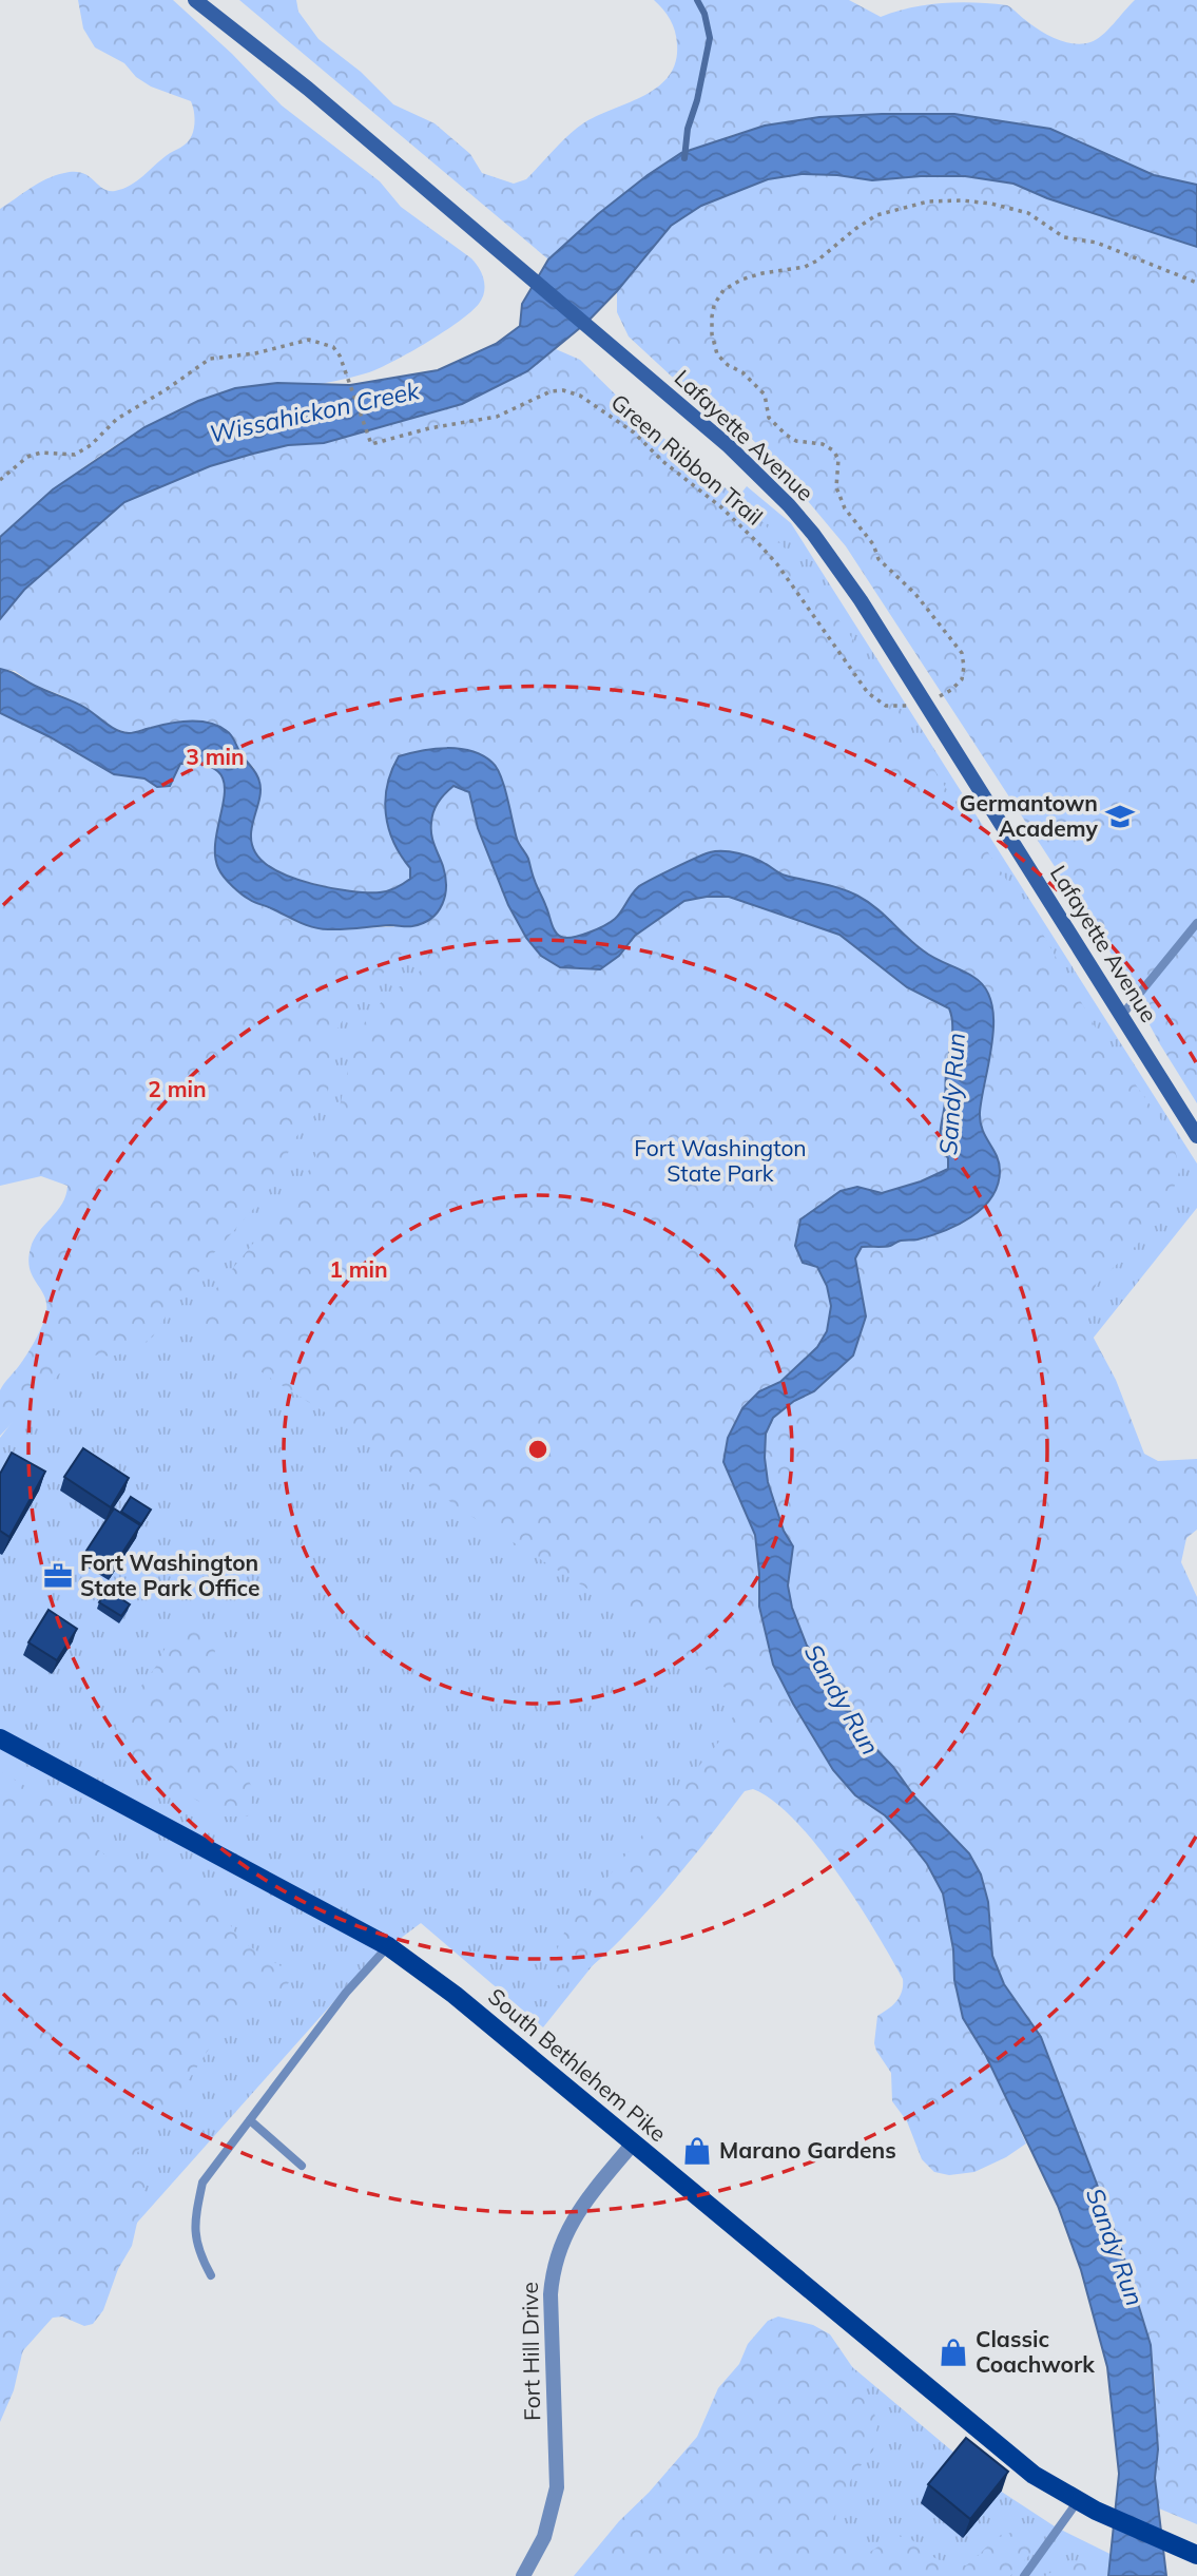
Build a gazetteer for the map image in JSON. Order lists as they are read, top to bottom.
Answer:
{
  "streets": {
    "main road": ["Lafayette Avenue", "South Bethlehem Pike"],
    "street": ["Fort Hill Drive"],
    "path": ["Green Ribbon Trail"]
  },
  "crossings": [
    ["South Bethlehem Pike", "Fort Hill Drive"]
  ],
  "water": ["Wissahickon Creek", "Sandy Run"],
  "parks": ["Fort Washington State Park"],
  "places": {
    "school or university": ["Germantown Academy"],
    "office": ["Fort Washington State Park Office"],
    "shop": ["Marano Gardens", "Classic Coachwork"]
  },
  "rings": ["3 min", "2 min", "1 min"]
}
